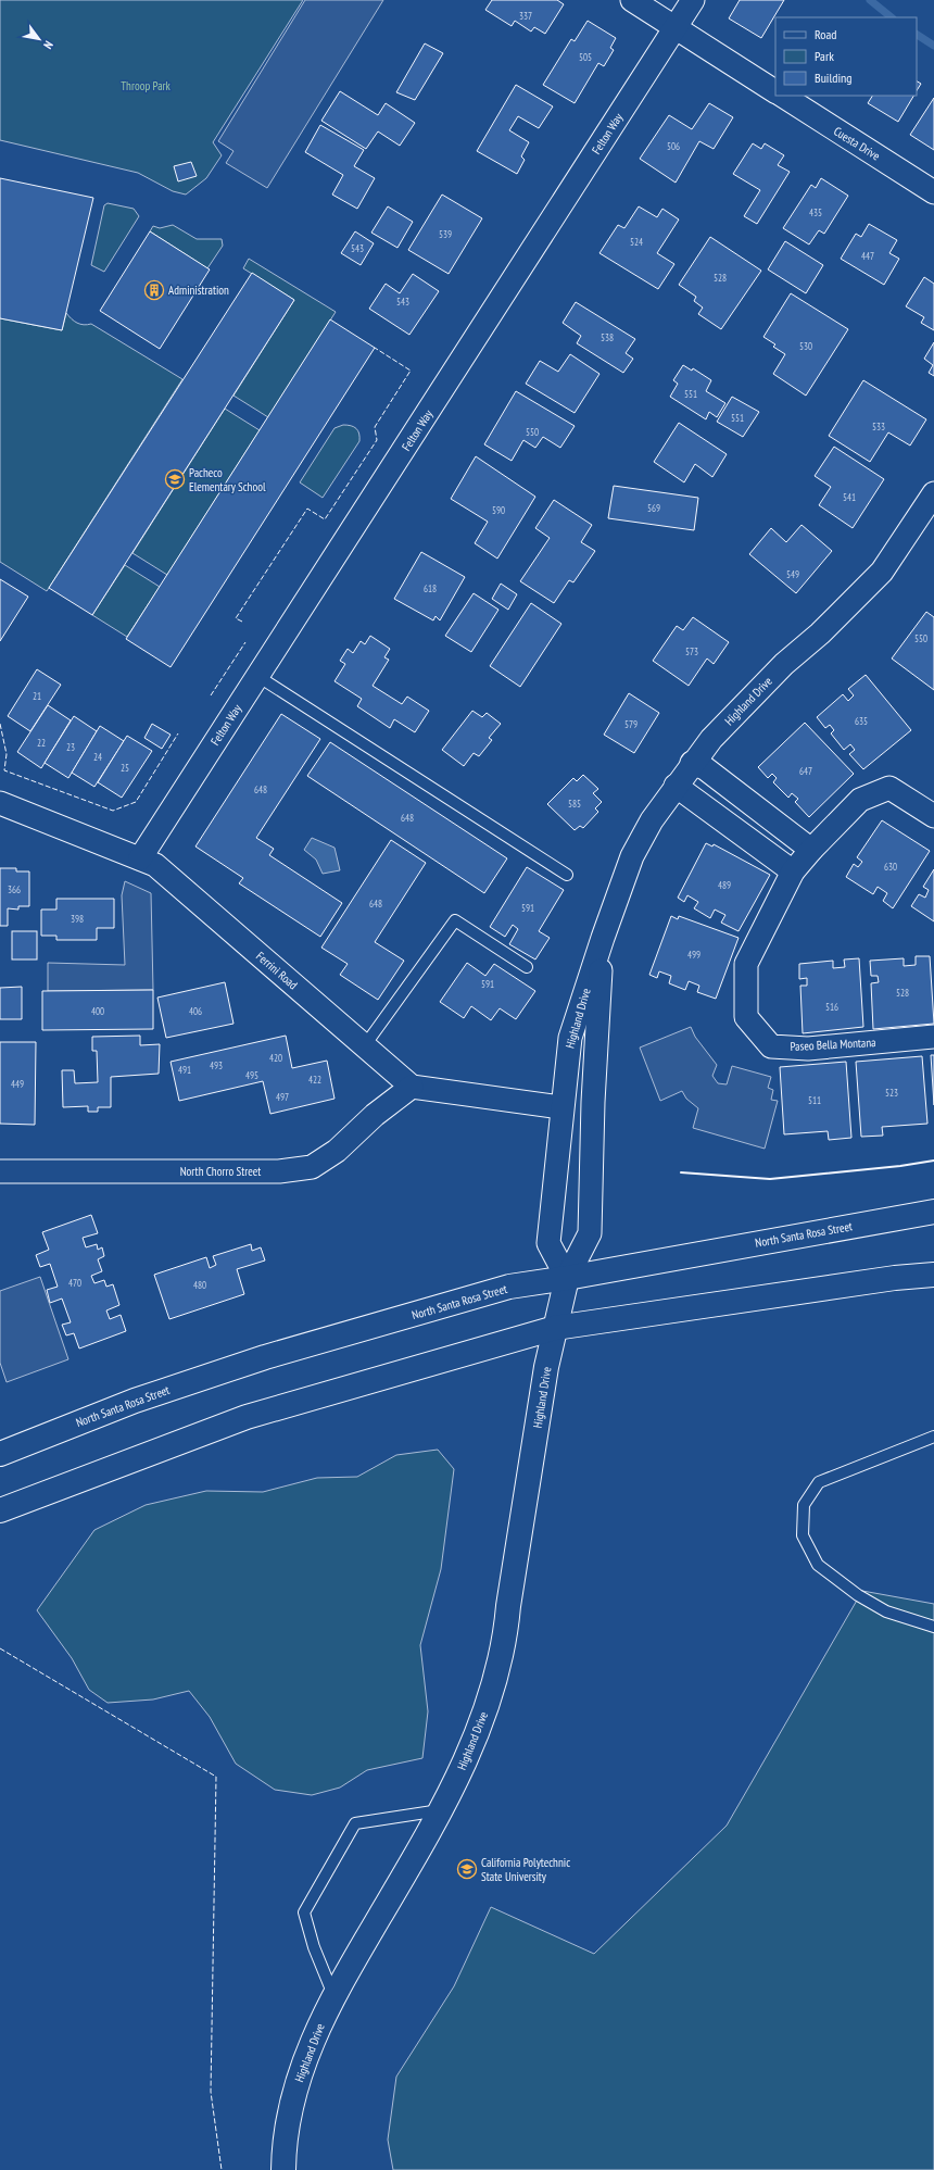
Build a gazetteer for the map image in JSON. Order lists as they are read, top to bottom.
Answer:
{
  "streets": {
    "main road": ["Highland Drive", "North Santa Rosa Street"],
    "street": [
      "Felton Way",
      "Cuesta Drive",
      "Ferrini Road",
      "Paseo Bella Montana",
      "North Chorro Street"
    ]
  },
  "crossings": [
    ["Felton Way", "Ferrini Road"],
    ["Highland Drive", "North Santa Rosa Street"],
    ["Ferrini Road", "North Chorro Street"]
  ],
  "parks": ["Throop Park"],
  "places": {
    "building": ["Administration"],
    "school or university": ["Pacheco Elementary School", "California Polytechnic State University"]
  },
  "house_numbers": [
    "337",
    "505",
    "506",
    "435",
    "539",
    "524",
    "543",
    "447",
    "528",
    "543",
    "538",
    "530",
    "551",
    "551",
    "533",
    "550",
    "541",
    "569",
    "590",
    "549",
    "618",
    "550",
    "573",
    "21",
    "635",
    "579",
    "22",
    "23",
    "24",
    "25",
    "647",
    "648",
    "585",
    "648",
    "630",
    "489",
    "366",
    "648",
    "591",
    "398",
    "499",
    "591",
    "528",
    "516",
    "400",
    "406",
    "420",
    "493",
    "491",
    "495",
    "422",
    "449",
    "523",
    "497",
    "511",
    "470",
    "480"
  ],
  "legend": ["Road", "Park", "Building"],
  "north": "bottom right"
}
